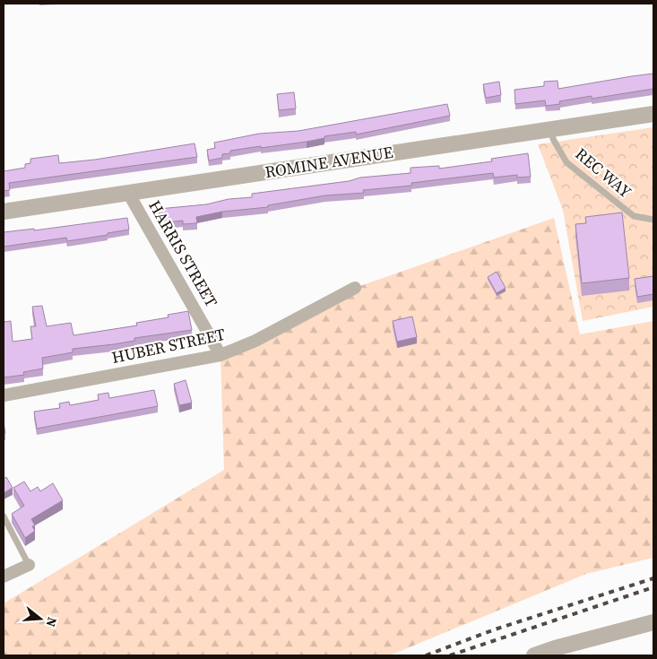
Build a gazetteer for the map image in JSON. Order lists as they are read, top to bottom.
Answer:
{
  "streets": {
    "street": ["ROMINE AVENUE", "HARRIS STREET", "HUBER STREET"],
    "lane": ["REC WAY"]
  },
  "crossings": [
    ["ROMINE AVENUE", "REC WAY"],
    ["ROMINE AVENUE", "HARRIS STREET"],
    ["HARRIS STREET", "HUBER STREET"]
  ],
  "north": "right"
}
